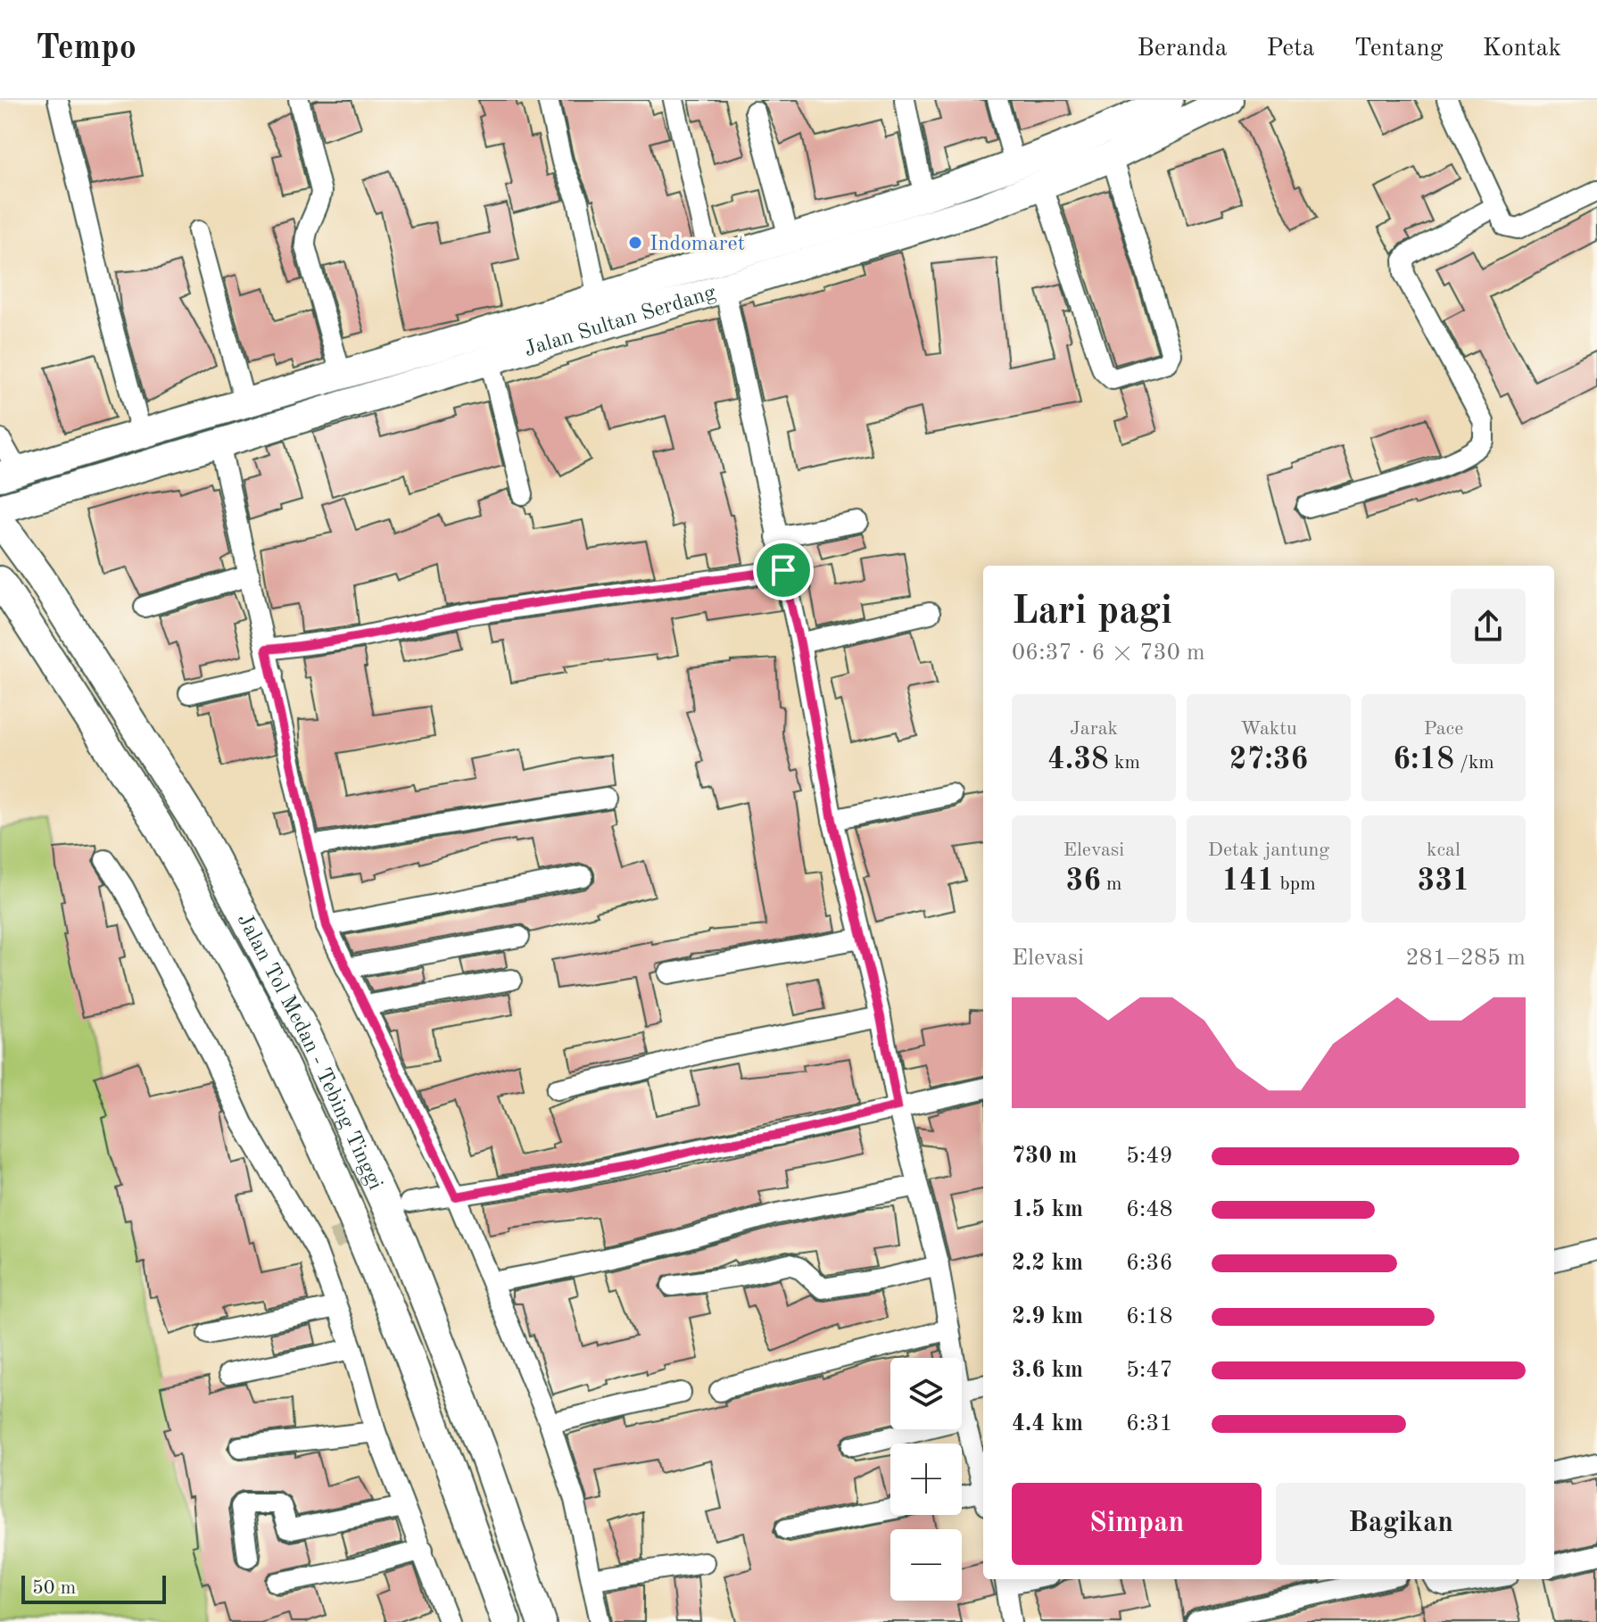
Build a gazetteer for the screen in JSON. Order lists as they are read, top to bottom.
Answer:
{
  "streets": {
    "highway": ["Jalan Sultan Serdang", "Jalan Tol Medan - Tebing Tinggi"]
  },
  "places": ["Indomaret"],
  "scale_bar": "50 m",
  "page": {
    "header": "Tempo",
    "nav": [
      "Beranda",
      "Peta",
      "Tentang",
      "Kontak"
    ],
    "heading": ["Lari pagi", "06:37 · 6 × 730 m"],
    "stats": [
      ["Jarak", "4.38 km"],
      ["Waktu", "27:36"],
      ["Pace", "6:18 /km"],
      ["Elevasi", "36 m"],
      ["Detak jantung", "141 bpm"],
      ["kcal", "331"]
    ],
    "chart": ["Elevasi", "281–285 m"],
    "list": [
      {
        "name": "730 m",
        "note": "5:49"
      },
      {
        "name": "1.5 km",
        "note": "6:48"
      },
      {
        "name": "2.2 km",
        "note": "6:36"
      },
      {
        "name": "2.9 km",
        "note": "6:18"
      },
      {
        "name": "3.6 km",
        "note": "5:47"
      },
      {
        "name": "4.4 km",
        "note": "6:31"
      }
    ],
    "map_buttons": ["+", "−"],
    "buttons": ["Simpan", "Bagikan"],
    "scale": "50 m"
  }
}
